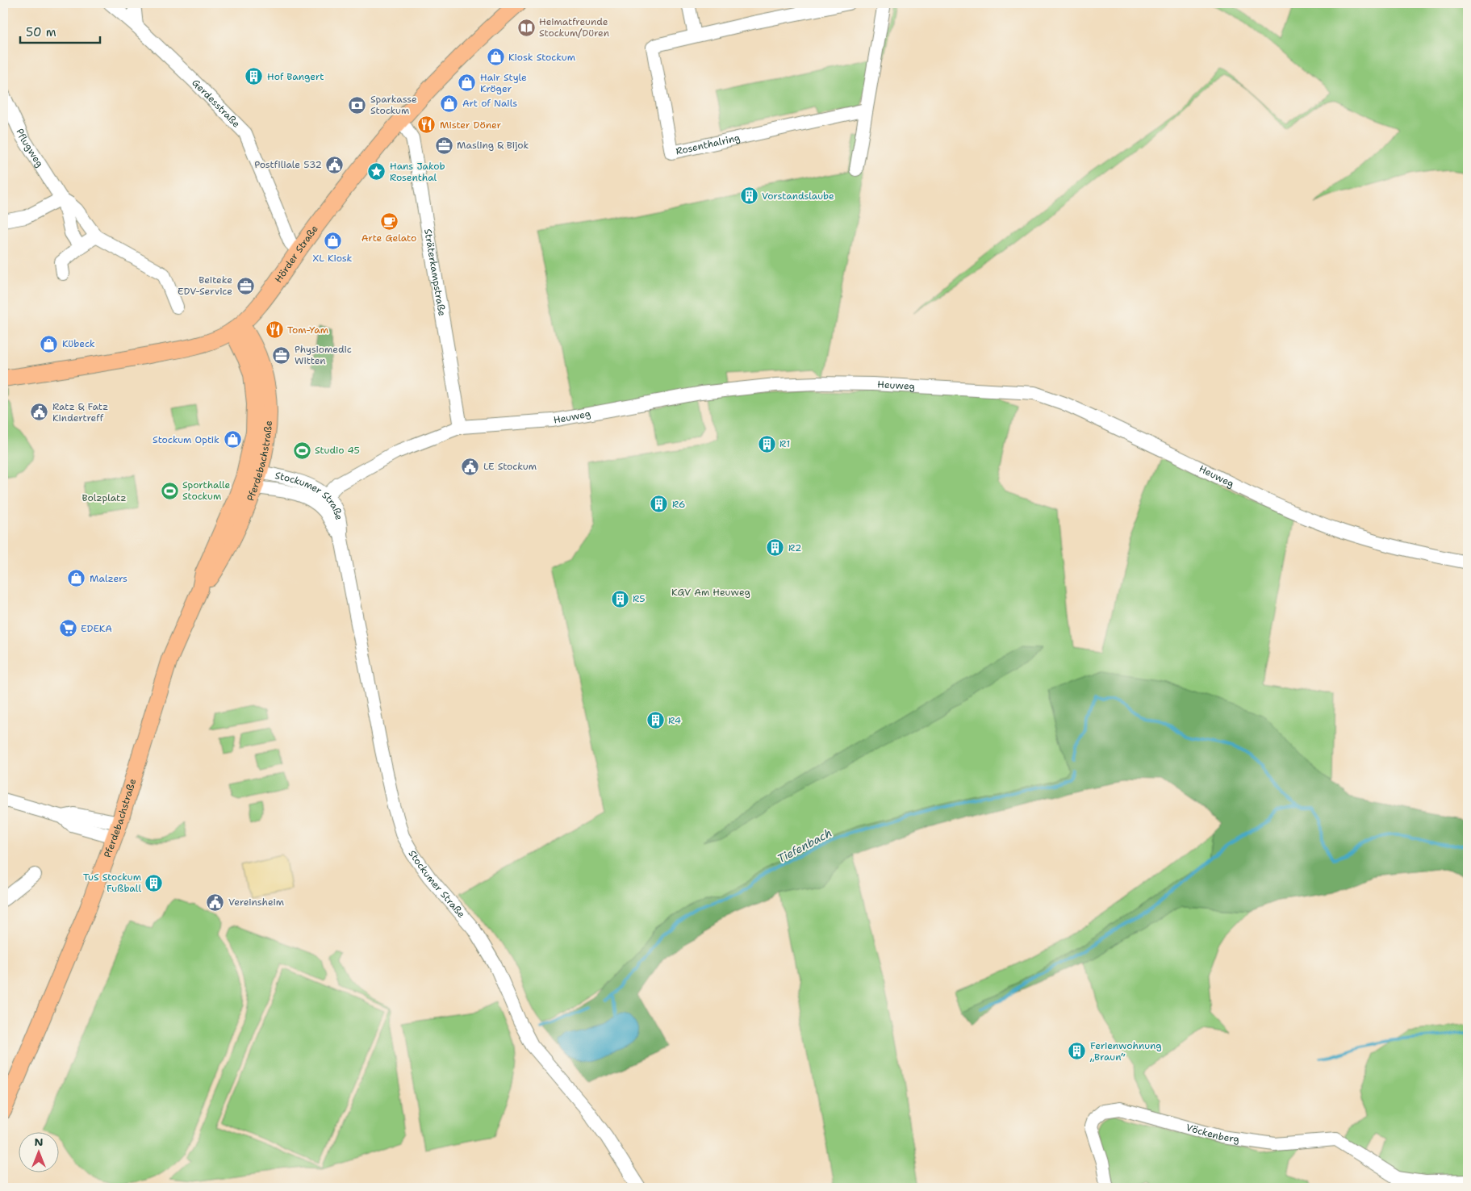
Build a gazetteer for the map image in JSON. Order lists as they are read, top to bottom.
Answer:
{
  "streets": {
    "main road": ["Hörder Straße", "Pferdebachstraße"],
    "street": [
      "Gerdesstraße",
      "Rosenthalring",
      "Pflugweg",
      "Sträterkampstraße",
      "Heuweg",
      "Stockumer Straße",
      "Vöckenberg"
    ]
  },
  "crossings": [
    ["Gerdesstraße", "Hörder Straße"],
    ["Hörder Straße", "Sträterkampstraße"],
    ["Hörder Straße", "Pferdebachstraße"],
    ["Sträterkampstraße", "Heuweg"],
    ["Heuweg", "Stockumer Straße"],
    ["Pferdebachstraße", "Stockumer Straße"]
  ],
  "water": ["Tiefenbach"],
  "parks": ["Bolzplatz", "KGV Am Heuweg"],
  "places": {
    "library": ["Heimatfreunde Stockum/Düren"],
    "shop": [
      "Kiosk Stockum",
      "Hair Style Kröger",
      "Art of Nails",
      "XL Kiosk",
      "Kübeck",
      "Stockum Optik",
      "Malzers"
    ],
    "building": [
      "Hof Bangert",
      "Vorstandslaube",
      "R1",
      "R6",
      "R2",
      "R5",
      "R4",
      "TuS Stockum Fußball",
      "Ferienwohnung „Braun“"
    ],
    "bank": ["Sparkasse Stockum"],
    "restaurant": ["Mister Döner", "Tom-Yam"],
    "office": ["Masling & Bijok", "Beiteke EDV-Service", "Physiomedic Witten"],
    "public building": [
      "Postfiliale 532",
      "Ratz & Fatz Kindertreff",
      "LE Stockum",
      "Vereinsheim"
    ],
    "place": ["Hans Jakob Rosenthal"],
    "cafe": ["Arte Gelato"],
    "sports": ["Studio 45", "Sporthalle Stockum"],
    "supermarket": ["EDEKA"]
  },
  "scale_bar": "50 m",
  "north": "top"
}
